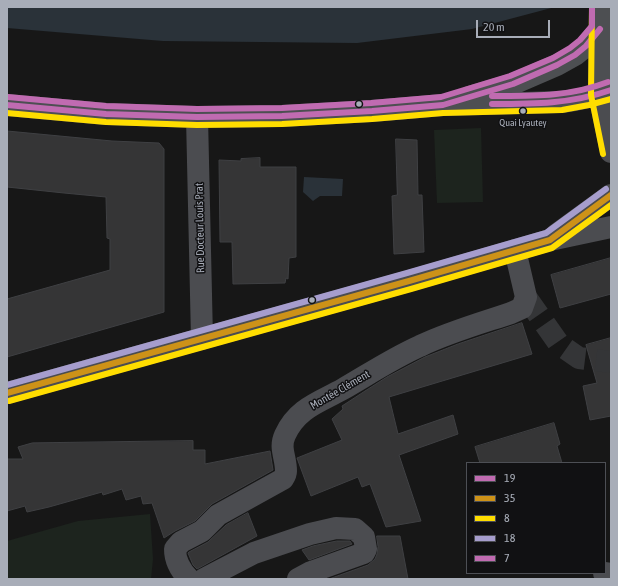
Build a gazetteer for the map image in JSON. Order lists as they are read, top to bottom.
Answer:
{
  "streets": {
    "street": ["Rue Docteur Louis Prat", "Montée Clément"]
  },
  "places": ["Quai Lyautey"],
  "lines": [
    "transit line 8",
    "transit line 7",
    "transit line 19",
    "transit line 18",
    "transit line 35"
  ],
  "legend": [
    "19",
    "35",
    "8",
    "18",
    "7"
  ],
  "scale_bar": "20 m"
}
